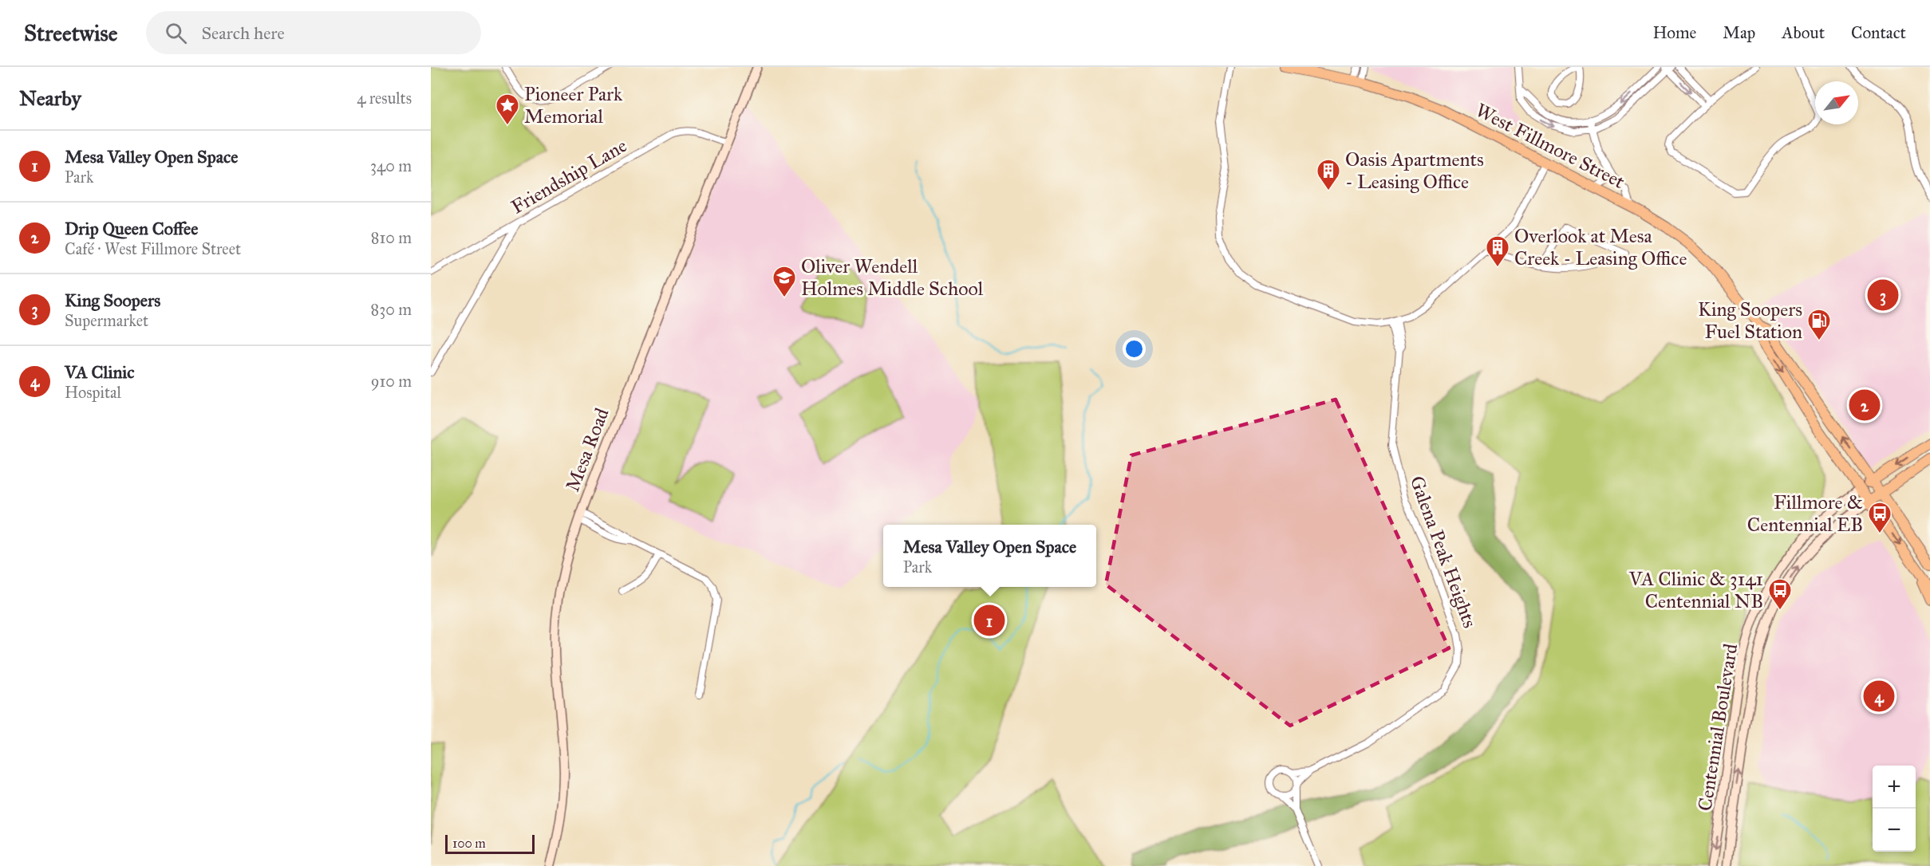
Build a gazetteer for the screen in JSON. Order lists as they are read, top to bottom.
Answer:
{
  "streets": {
    "main road": ["West Fillmore Street", "Mesa Road", "Centennial Boulevard"],
    "street": ["Friendship Lane", "Galena Peak Heights"]
  },
  "crossings": [
    ["West Fillmore Street", "Centennial Boulevard"],
    ["Friendship Lane", "Mesa Road"]
  ],
  "places": {
    "place": ["Pioneer Park Memorial"],
    "building": ["Oasis Apartments - Leasing Office", "Overlook at Mesa Creek - Leasing Office"],
    "school or university": ["Oliver Wendell Holmes Middle School"],
    "fuel station": ["King Soopers Fuel Station"],
    "bus stop": ["Fillmore & Centennial EB", "VA Clinic & 3141 Centennial NB"]
  },
  "scale_bar": "100 m",
  "north": "top right",
  "page": {
    "header": "Streetwise",
    "search": "Search here",
    "nav": [
      "Home",
      "Map",
      "About",
      "Contact"
    ],
    "heading": ["Nearby", "4 results"],
    "list": [
      {
        "mark": "1",
        "name": "Mesa Valley Open Space",
        "note": "Park",
        "value": "340 m"
      },
      {
        "mark": "2",
        "name": "Drip Queen Coffee",
        "note": "Café · West Fillmore Street",
        "value": "810 m"
      },
      {
        "mark": "3",
        "name": "King Soopers",
        "note": "Supermarket",
        "value": "830 m"
      },
      {
        "mark": "4",
        "name": "VA Clinic",
        "note": "Hospital",
        "value": "910 m"
      }
    ],
    "pins": [
      "3",
      "2",
      "1",
      "4"
    ],
    "popup": ["Mesa Valley Open Space", "Park"],
    "map_buttons": ["+", "−"],
    "scale": "100 m"
  }
}
